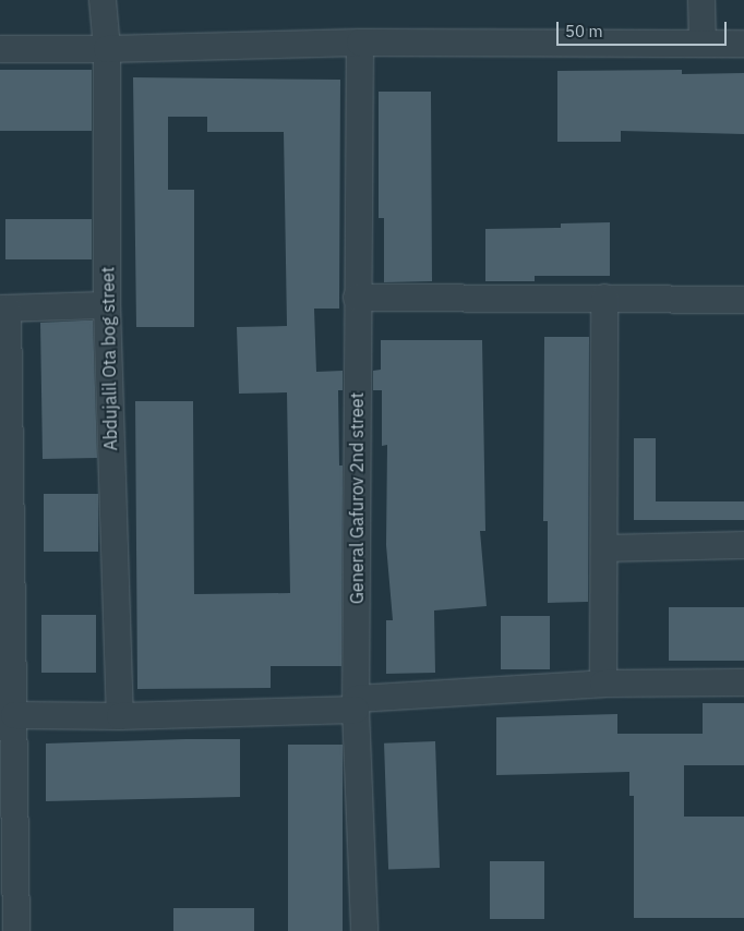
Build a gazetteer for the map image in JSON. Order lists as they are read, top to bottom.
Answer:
{
  "streets": {
    "street": ["Abdujalil Ota bog street", "General Gafurov 2nd street"]
  },
  "scale_bar": "50 m"
}
